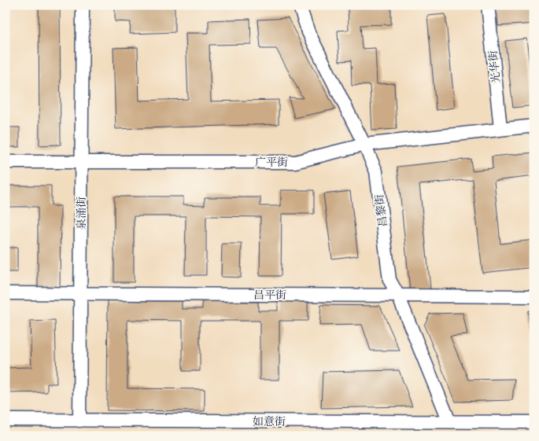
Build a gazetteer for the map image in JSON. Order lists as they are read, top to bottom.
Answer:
{
  "streets": {
    "street": [
      "光华街",
      "广平街",
      "昌黎街",
      "泉涌街",
      "昌平街",
      "如意街"
    ]
  },
  "crossings": [
    ["光华街", "广平街"],
    ["广平街", "昌黎街"],
    ["广平街", "泉涌街"],
    ["昌黎街", "昌平街"],
    ["昌黎街", "如意街"],
    ["泉涌街", "昌平街"],
    ["泉涌街", "如意街"]
  ]
}
